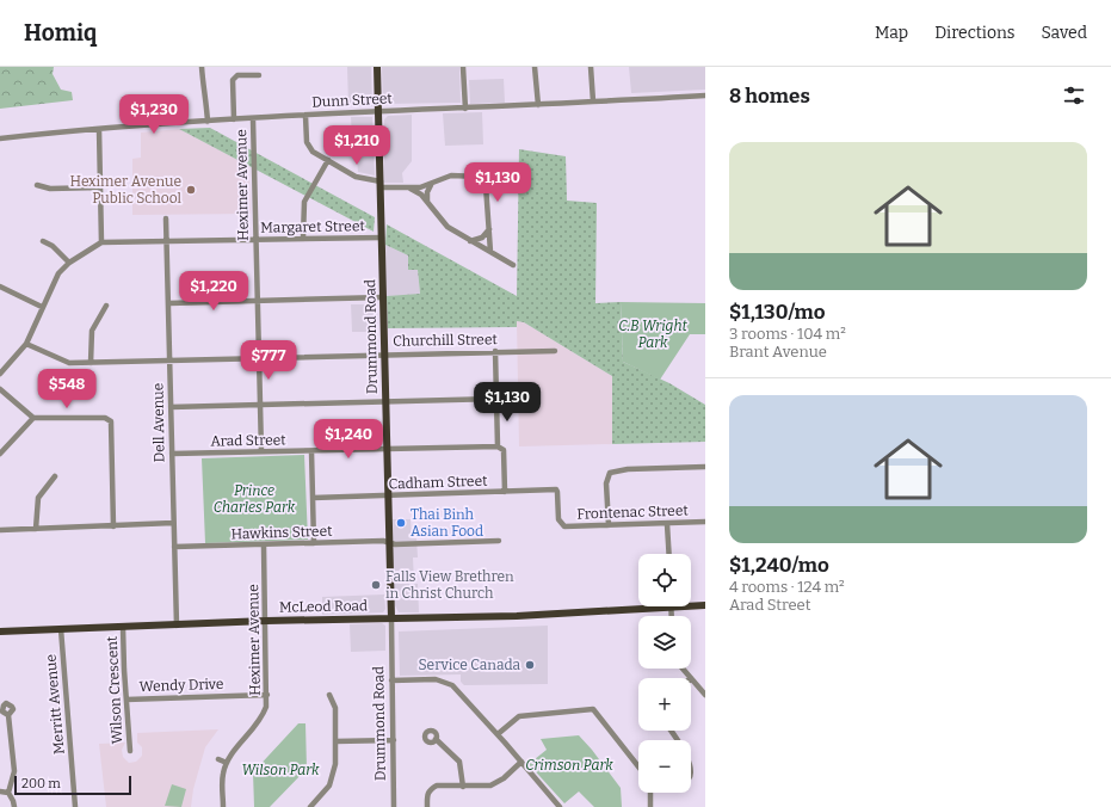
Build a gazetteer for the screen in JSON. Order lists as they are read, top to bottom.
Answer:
{
  "streets": {
    "main road": ["Drummond Road", "McLeod Road"],
    "street": [
      "Dunn Street",
      "Heximer Avenue",
      "Margaret Street",
      "Churchill Street",
      "Dell Avenue",
      "Arad Street",
      "Cadham Street",
      "Frontenac Street",
      "Hawkins Street",
      "Wendy Drive",
      "Wilson Crescent",
      "Merritt Avenue"
    ]
  },
  "crossings": [
    ["Dunn Street", "Heximer Avenue"],
    ["Dunn Street", "Drummond Road"],
    ["Heximer Avenue", "Margaret Street"],
    ["Heximer Avenue", "Churchill Street"],
    ["Heximer Avenue", "Arad Street"],
    ["Heximer Avenue", "Hawkins Street"],
    ["Heximer Avenue", "McLeod Road"],
    ["Heximer Avenue", "Wendy Drive"],
    ["Margaret Street", "Drummond Road"],
    ["Margaret Street", "Dell Avenue"],
    ["Drummond Road", "Churchill Street"],
    ["Drummond Road", "Arad Street"],
    ["Drummond Road", "Cadham Street"],
    ["Drummond Road", "Hawkins Street"],
    ["Drummond Road", "McLeod Road"],
    ["Churchill Street", "Dell Avenue"],
    ["Dell Avenue", "Arad Street"],
    ["Dell Avenue", "Hawkins Street"],
    ["Dell Avenue", "McLeod Road"],
    ["Cadham Street", "Frontenac Street"],
    ["McLeod Road", "Wilson Crescent"],
    ["McLeod Road", "Merritt Avenue"],
    ["Wendy Drive", "Wilson Crescent"]
  ],
  "parks": [
    "C.B Wright Park",
    "Prince Charles Park",
    "Crimson Park",
    "Wilson Park"
  ],
  "places": [
    "Heximer Avenue Public School",
    "Thai Binh Asian Food",
    "Falls View Brethren in Christ Church",
    "Service Canada"
  ],
  "scale_bar": "200 m",
  "page": {
    "header": "Homiq",
    "nav": ["Map", "Directions", "Saved"],
    "heading": "8 homes",
    "price": [
      "$1,230",
      "$1,210",
      "$1,130",
      "$1,220",
      "$777",
      "$548",
      "$1,130",
      "$1,240"
    ],
    "list": [
      {
        "name": "$1,130/mo",
        "note": "3 rooms · 104 m² · Brant Avenue"
      },
      {
        "name": "$1,240/mo",
        "note": "4 rooms · 124 m² · Arad Street"
      }
    ],
    "map_buttons": ["+", "−"],
    "scale": "200 m"
  }
}
